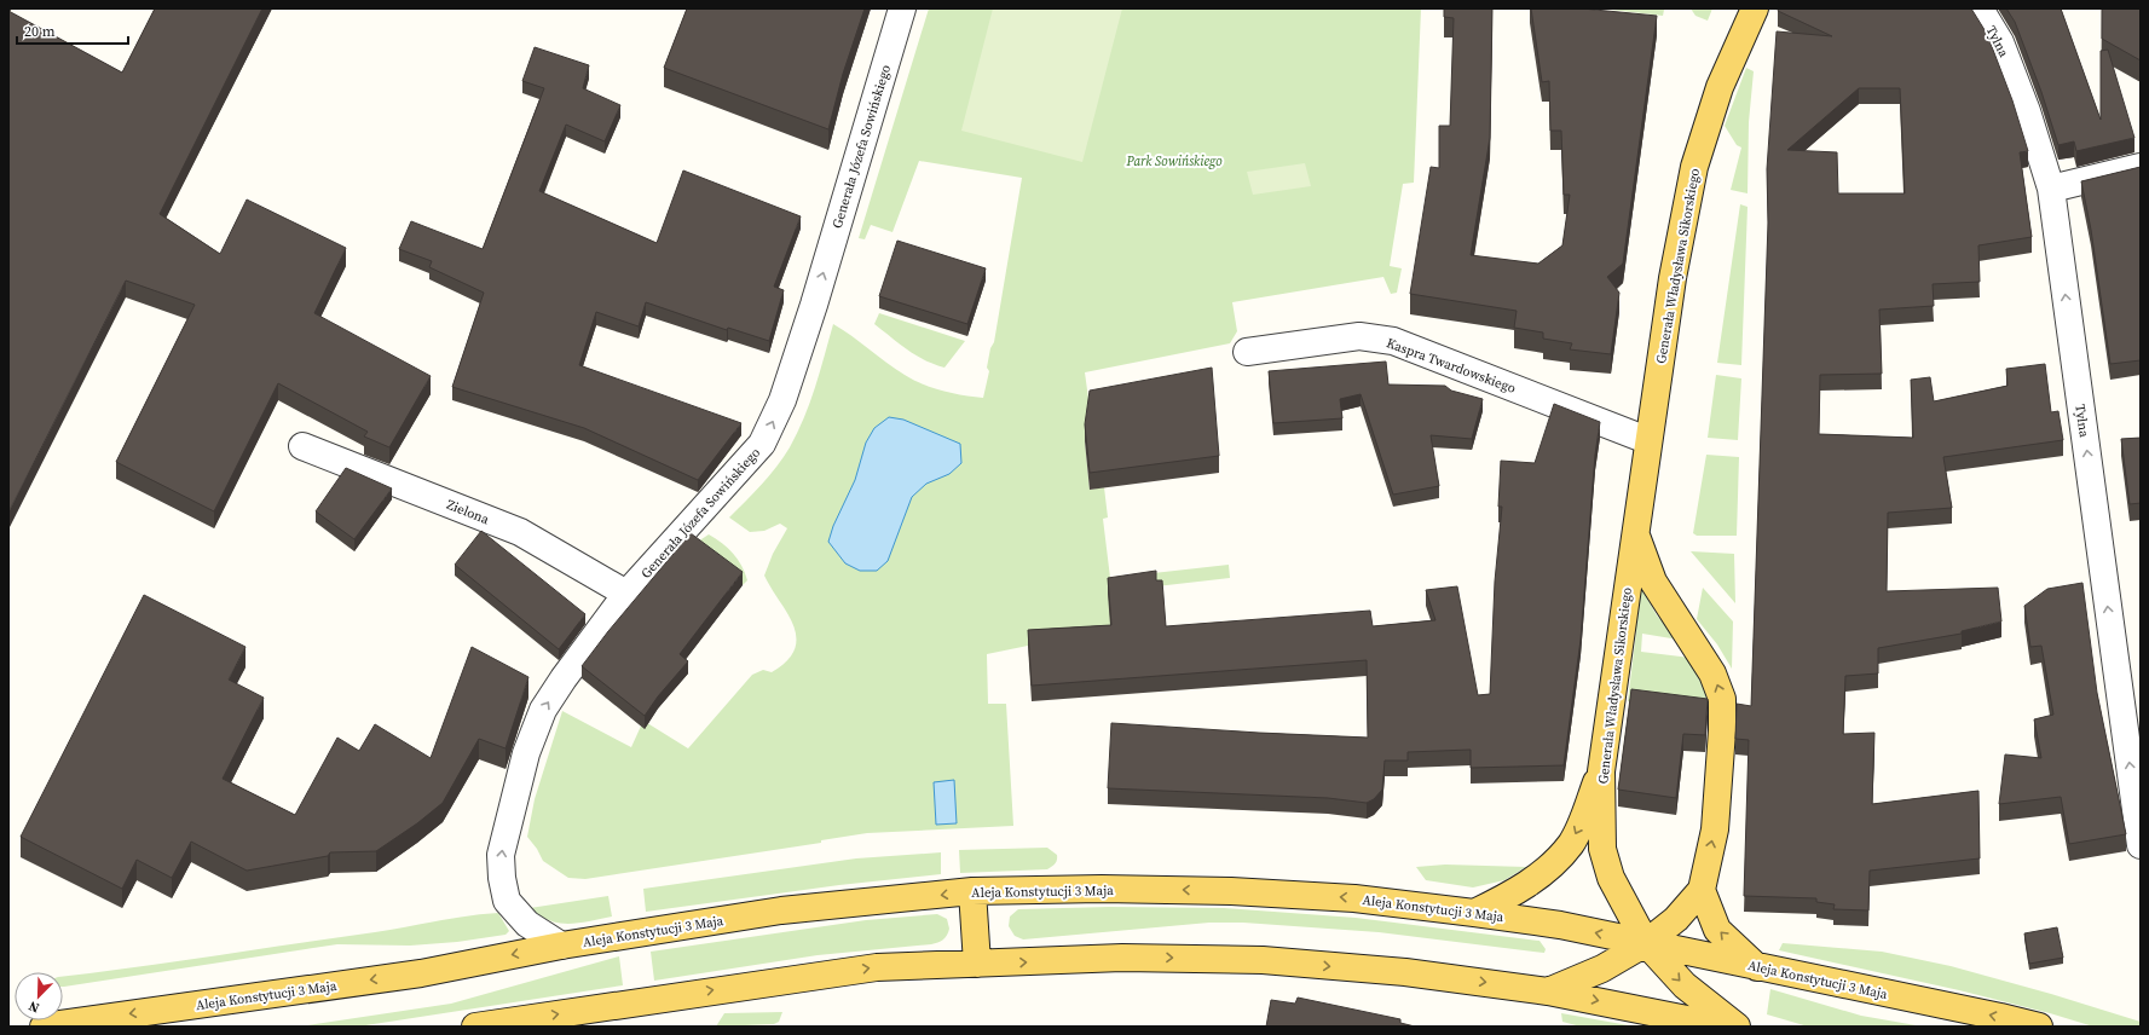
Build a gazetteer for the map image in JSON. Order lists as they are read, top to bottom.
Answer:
{
  "streets": {
    "main road": ["Generała Władysława Sikorskiego", "Aleja Konstytucji 3 Maja"],
    "street": [
      "Tylna",
      "Generała Józefa Sowińskiego",
      "Kaspra Twardowskiego",
      "Zielona"
    ]
  },
  "crossings": [
    ["Generała Józefa Sowińskiego", "Zielona"],
    ["Generała Józefa Sowińskiego", "Aleja Konstytucji 3 Maja"],
    ["Generała Władysława Sikorskiego", "Kaspra Twardowskiego"],
    ["Generała Władysława Sikorskiego", "Aleja Konstytucji 3 Maja"]
  ],
  "one_way": ["Tylna", "Generała Józefa Sowińskiego"],
  "parks": ["Park Sowińskiego"],
  "scale_bar": "20 m",
  "north": "bottom left"
}
